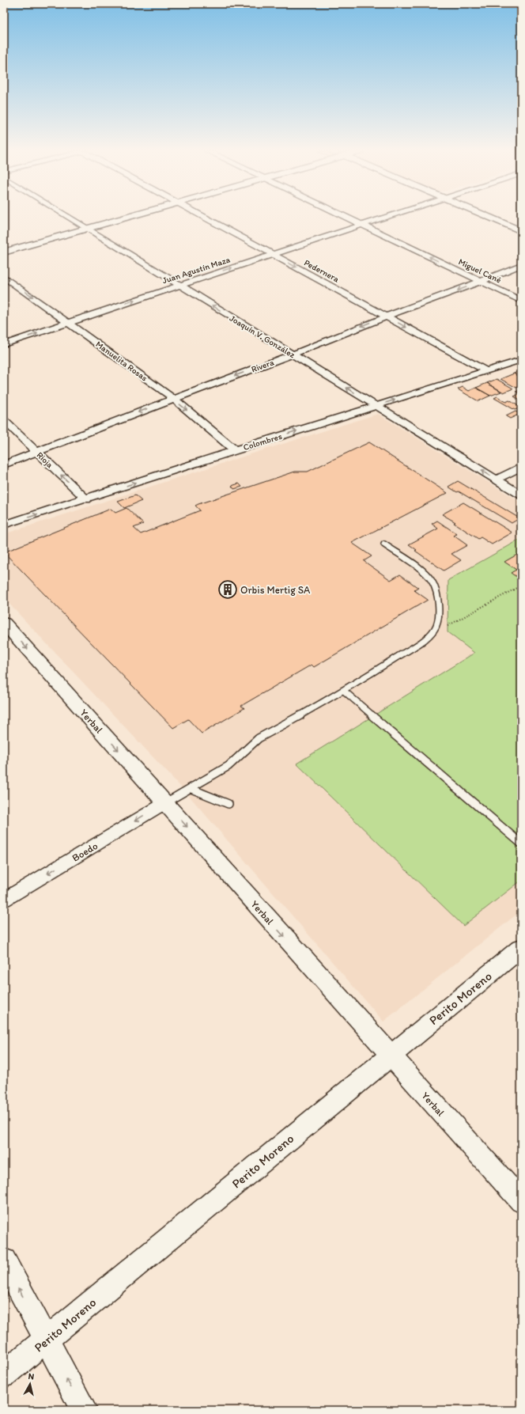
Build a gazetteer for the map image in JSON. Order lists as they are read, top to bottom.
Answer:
{
  "streets": {
    "street": [
      "Juan Agustín Maza",
      "Pedernera",
      "Miguel Cané",
      "Joaquín V. González",
      "Manuelita Rosas",
      "Rivera",
      "Colombres",
      "Rioja",
      "Yerbal",
      "Boedo",
      "Perito Moreno"
    ]
  },
  "crossings": [
    ["Juan Agustín Maza", "Pedernera"],
    ["Juan Agustín Maza", "Miguel Cané"],
    ["Juan Agustín Maza", "Joaquín V. González"],
    ["Juan Agustín Maza", "Manuelita Rosas"],
    ["Pedernera", "Rivera"],
    ["Pedernera", "Colombres"],
    ["Miguel Cané", "Rivera"],
    ["Joaquín V. González", "Rivera"],
    ["Joaquín V. González", "Colombres"],
    ["Manuelita Rosas", "Rivera"],
    ["Manuelita Rosas", "Colombres"],
    ["Rivera", "Rioja"],
    ["Colombres", "Rioja"],
    ["Yerbal", "Boedo"],
    ["Yerbal", "Perito Moreno"]
  ],
  "one_way": [
    "Pedernera",
    "Miguel Cané",
    "Joaquín V. González",
    "Manuelita Rosas",
    "Rivera",
    "Colombres",
    "Rioja",
    "Yerbal",
    "Boedo"
  ],
  "places": {
    "building": ["Orbis Mertig SA"]
  },
  "north": "top"
}
